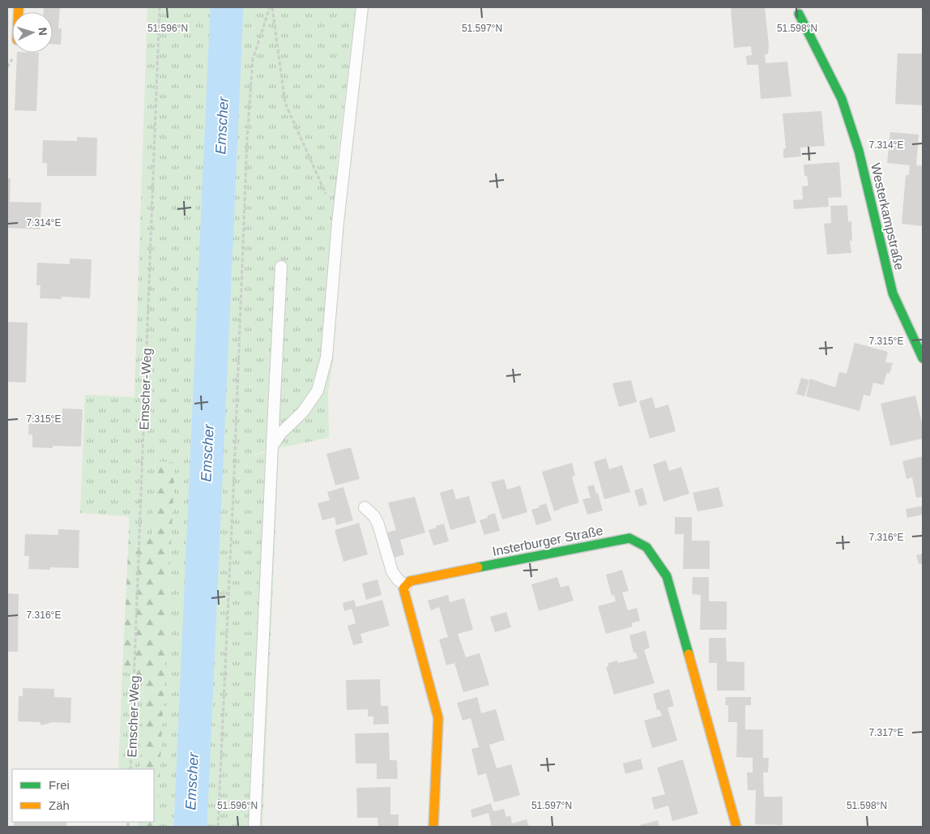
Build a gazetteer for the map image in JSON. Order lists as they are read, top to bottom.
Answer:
{
  "streets": {
    "street": ["Westerkampstraße", "Insterburger Straße"],
    "path": ["Emscher-Weg"]
  },
  "water": ["Emscher"],
  "legend": ["Frei", "Zäh"],
  "north": "right",
  "coordinates": [
    "51.596°N",
    "51.597°N",
    "51.598°N",
    "7.314°E",
    "7.315°E",
    "7.316°E",
    "7.317°E"
  ]
}
